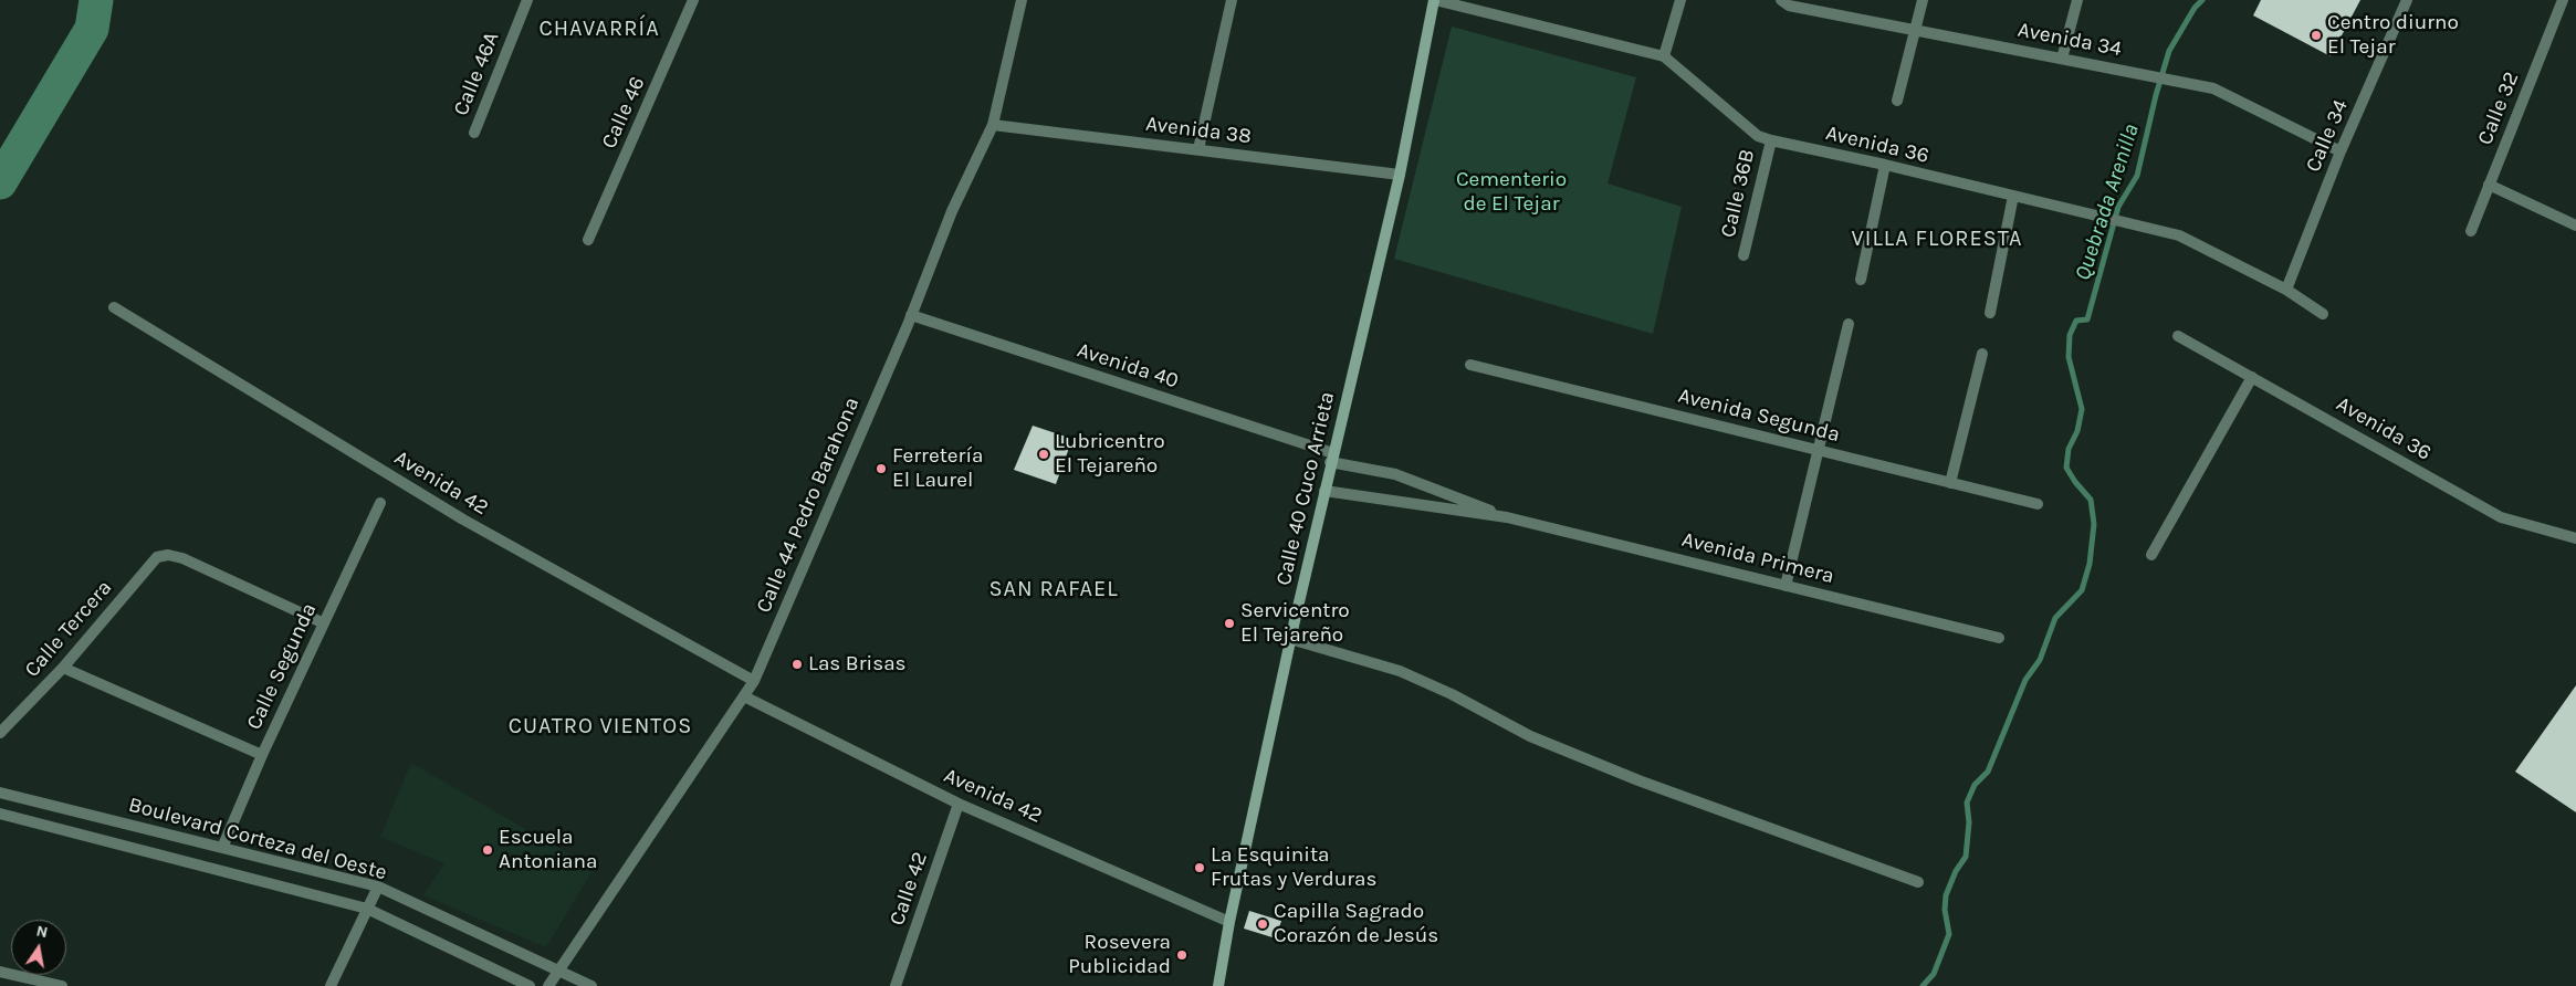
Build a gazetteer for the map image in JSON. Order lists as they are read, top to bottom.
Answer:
{
  "streets": {
    "main road": ["Calle 40 Cuco Arrieta"],
    "street": [
      "Avenida 34",
      "Calle 46A",
      "Calle 32",
      "Calle 46",
      "Avenida 38",
      "Calle 34",
      "Avenida 36",
      "Calle 36B",
      "Avenida 40",
      "Avenida Segunda",
      "Avenida 42",
      "Calle 44 Pedro Barahona",
      "Avenida Primera",
      "Calle Tercera",
      "Calle Segunda",
      "Boulevard Corteza del Oeste",
      "Calle 42"
    ]
  },
  "crossings": [
    ["Avenida 34", "Calle 34"],
    ["Avenida 38", "Calle 40 Cuco Arrieta"],
    ["Avenida 38", "Calle 44 Pedro Barahona"],
    ["Calle 34", "Avenida 36"],
    ["Avenida 36", "Calle 36B"],
    ["Avenida 36", "Calle 40 Cuco Arrieta"],
    ["Avenida 40", "Calle 40 Cuco Arrieta"],
    ["Avenida 40", "Calle 44 Pedro Barahona"],
    ["Avenida 40", "Avenida Primera"],
    ["Avenida 42", "Calle 40 Cuco Arrieta"],
    ["Avenida 42", "Calle 44 Pedro Barahona"],
    ["Avenida 42", "Calle 42"],
    ["Calle 40 Cuco Arrieta", "Avenida Primera"],
    ["Calle 44 Pedro Barahona", "Boulevard Corteza del Oeste"],
    ["Calle Tercera", "Calle Segunda"],
    ["Calle Segunda", "Boulevard Corteza del Oeste"]
  ],
  "districts": [
    "CHAVARRÍA",
    "VILLA FLORESTA",
    "SAN RAFAEL",
    "CUATRO VIENTOS"
  ],
  "water": ["Quebrada Arenilla"],
  "parks": ["Cementerio de El Tejar"],
  "places": [
    "Centro diurno El Tejar",
    "Lubricentro El Tejareño",
    "Ferretería El Laurel",
    "Servicentro El Tejareño",
    "Las Brisas",
    "Escuela Antoniana",
    "La Esquinita Frutas y Verduras",
    "Capilla Sagrado Corazón de Jesús",
    "Rosevera Publicidad"
  ],
  "north": "top"
}
